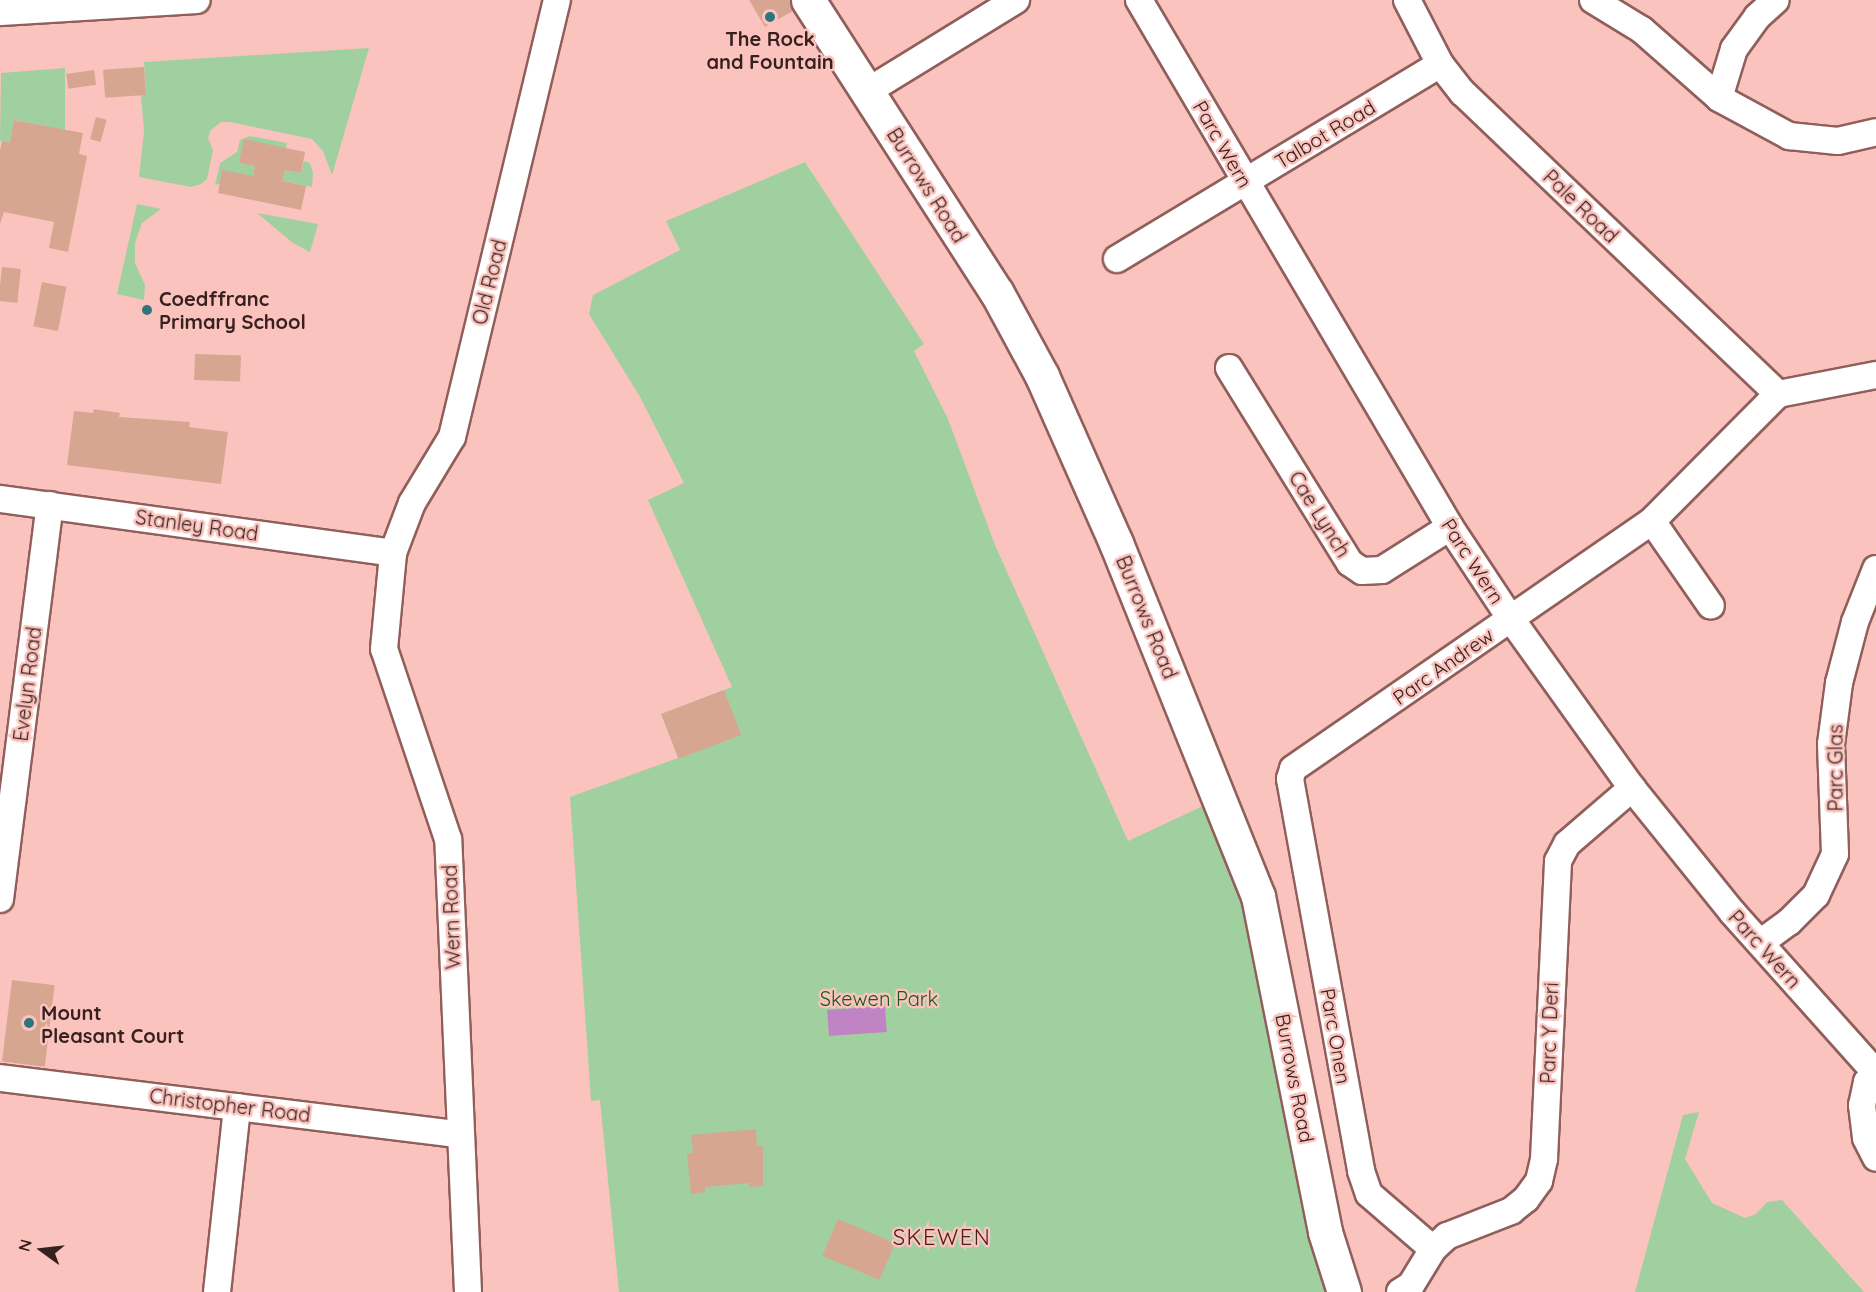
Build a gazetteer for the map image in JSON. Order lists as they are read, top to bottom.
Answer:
{
  "streets": {
    "main road": ["Burrows Road"],
    "street": [
      "Talbot Road",
      "Parc Wern",
      "Pale Road",
      "Old Road",
      "Cae Lynch",
      "Stanley Road",
      "Parc Andrew",
      "Evelyn Road",
      "Parc Glas",
      "Wern Road",
      "Parc Y Deri",
      "Parc Onen",
      "Christopher Road"
    ]
  },
  "crossings": [
    ["Talbot Road", "Parc Wern"],
    ["Talbot Road", "Pale Road"],
    ["Parc Wern", "Cae Lynch"],
    ["Parc Wern", "Parc Andrew"],
    ["Parc Wern", "Parc Glas"],
    ["Parc Wern", "Parc Y Deri"],
    ["Old Road", "Stanley Road"],
    ["Old Road", "Wern Road"],
    ["Stanley Road", "Evelyn Road"],
    ["Stanley Road", "Wern Road"],
    ["Parc Andrew", "Parc Onen"],
    ["Wern Road", "Christopher Road"],
    ["Parc Y Deri", "Parc Onen"]
  ],
  "districts": ["SKEWEN"],
  "parks": ["Skewen Park"],
  "places": ["The Rock and Fountain", "Coedffranc Primary School", "Mount Pleasant Court"],
  "north": "left"
}
